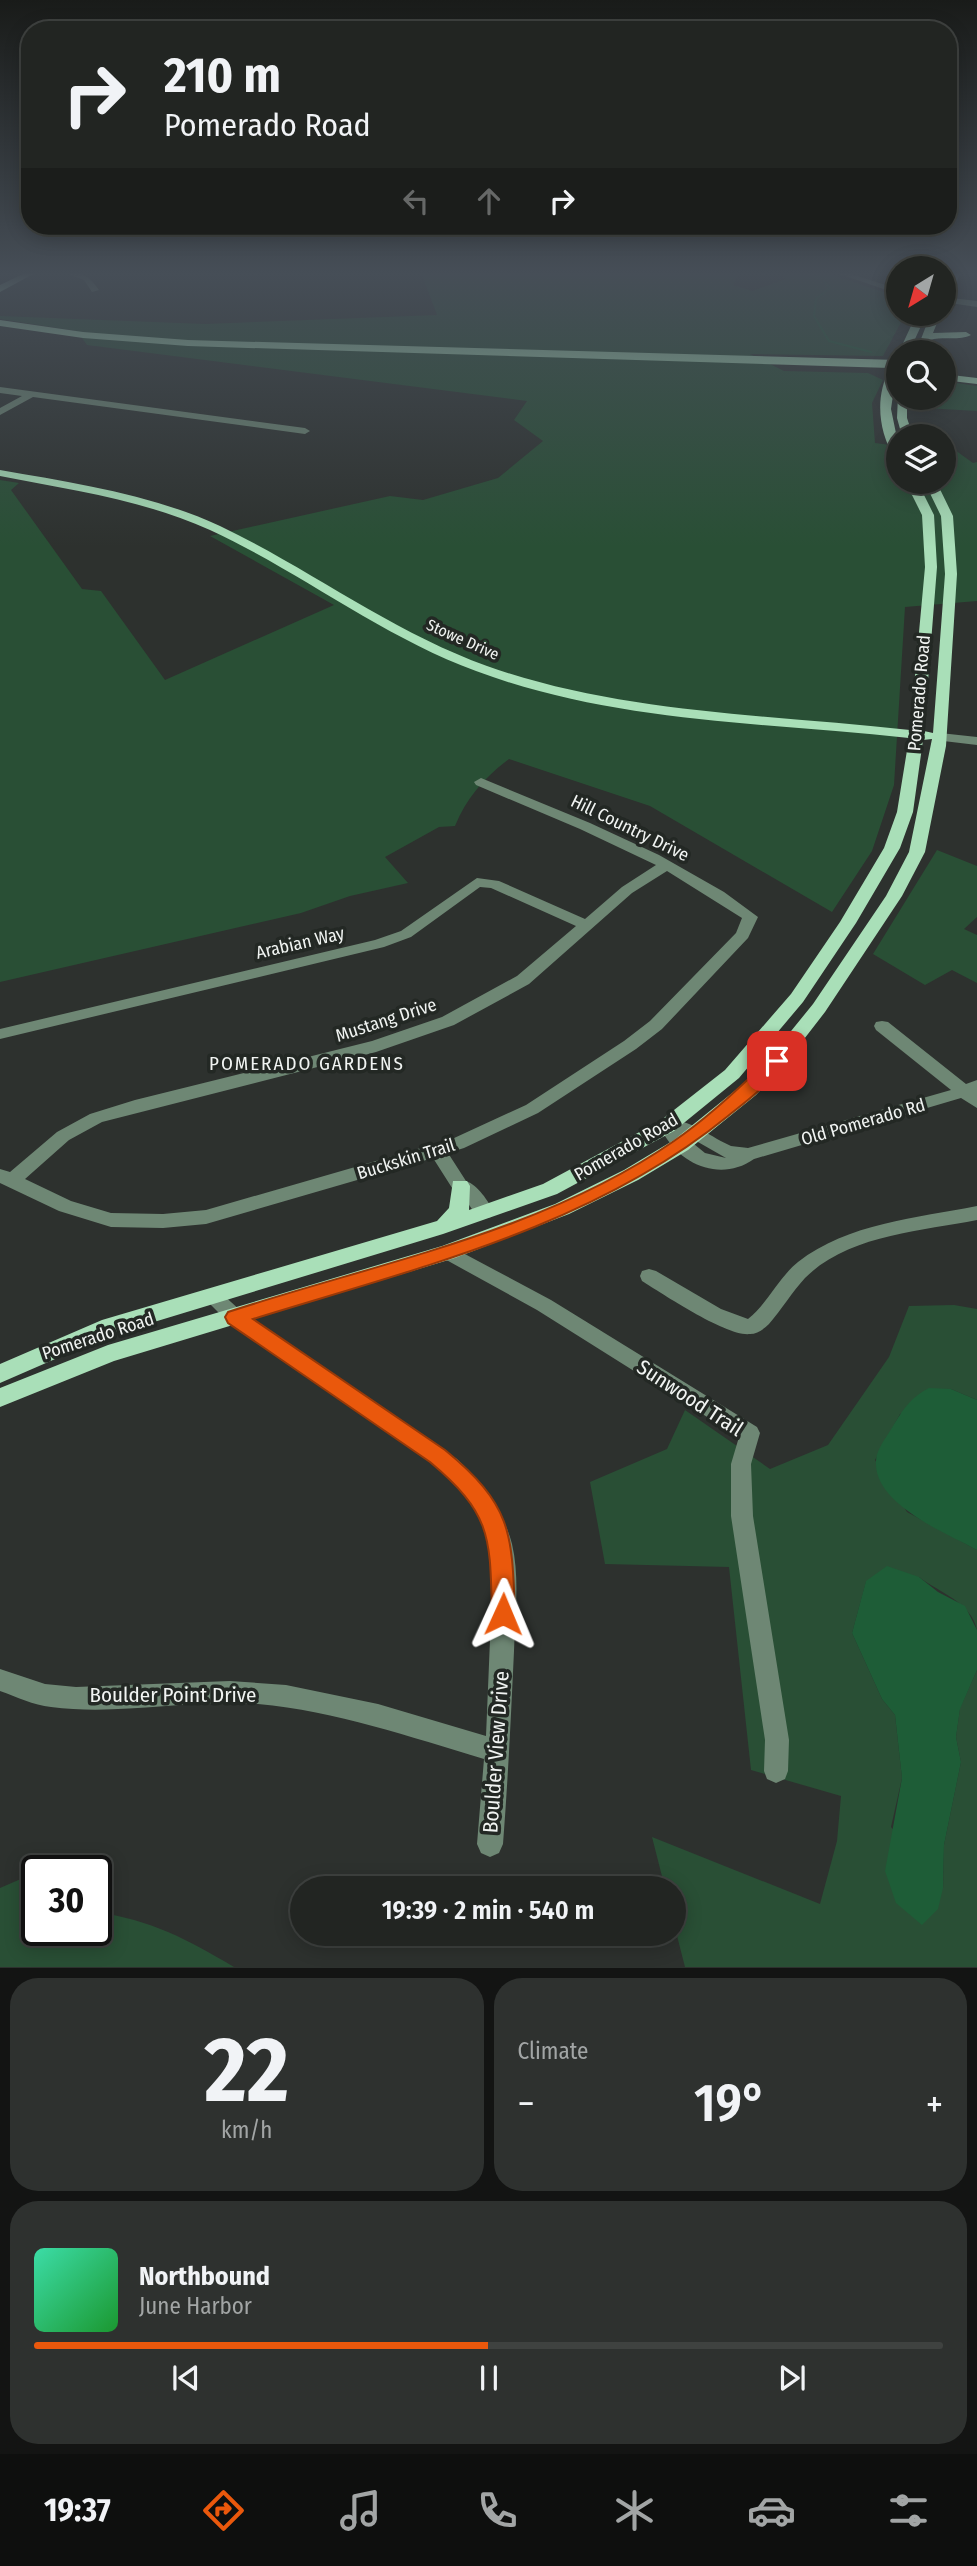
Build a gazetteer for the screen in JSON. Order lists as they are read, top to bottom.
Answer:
{
  "streets": {
    "main road": ["Stowe Drive", "Pomerado Road"],
    "street": [
      "Hill Country Drive",
      "Arabian Way",
      "Mustang Drive",
      "Old Pomerado Rd",
      "Buckskin Trail",
      "Sunwood Trail",
      "Boulder Point Drive",
      "Boulder View Drive"
    ]
  },
  "crossings": [
    ["Stowe Drive", "Pomerado Road"],
    ["Pomerado Road", "Old Pomerado Rd"],
    ["Pomerado Road", "Sunwood Trail"],
    ["Pomerado Road", "Boulder View Drive"],
    ["Hill Country Drive", "Mustang Drive"],
    ["Hill Country Drive", "Buckskin Trail"],
    ["Arabian Way", "Mustang Drive"],
    ["Mustang Drive", "Buckskin Trail"],
    ["Boulder Point Drive", "Boulder View Drive"]
  ],
  "districts": ["POMERADO GARDENS"],
  "north": "bottom left",
  "page": {
    "turn": ["210 m", "Pomerado Road"],
    "limit": "30",
    "trip": "19:39 · 2 min · 540 m",
    "tile": [
      ["22", "km/h"],
      "Climate"
    ],
    "heat": ["−", "19°", "+"],
    "song": ["Northbound", "June Harbor"],
    "tabs": "19:37"
  }
}
